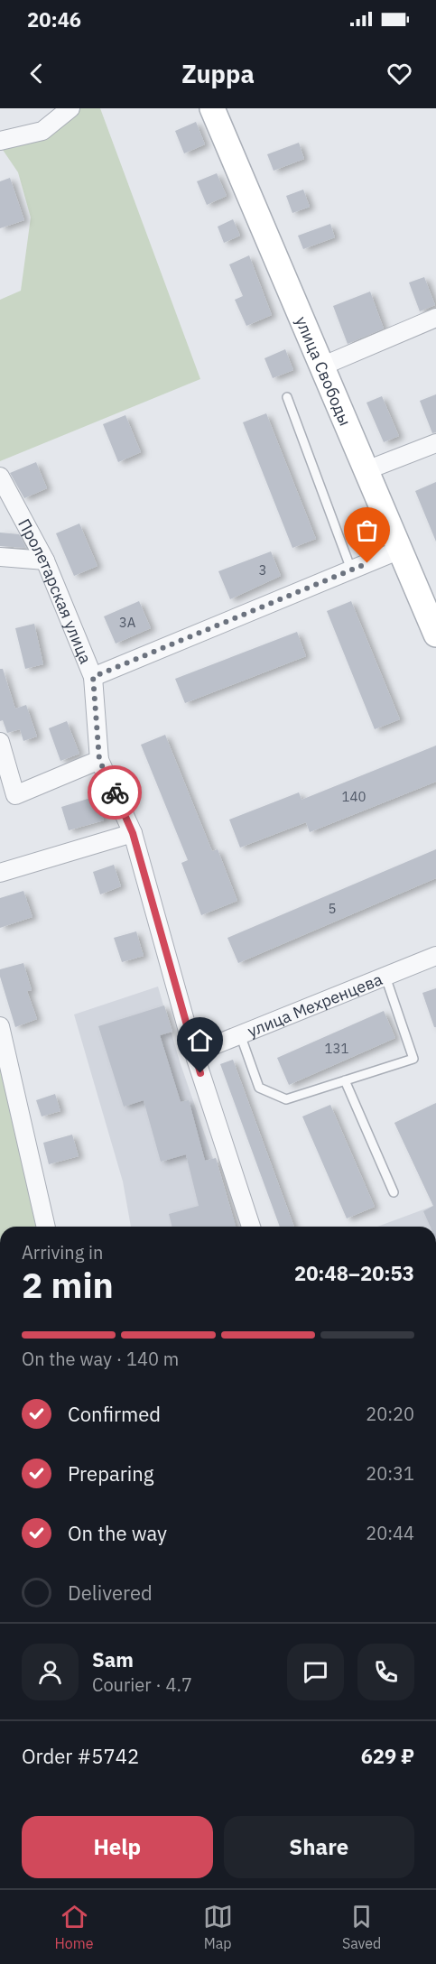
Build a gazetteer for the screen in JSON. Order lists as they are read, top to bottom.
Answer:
{
  "streets": {
    "main road": ["улица Свободы"],
    "street": ["Пролетарская улица", "улица Мехренцева"]
  },
  "crossings": [
    ["Пролетарская улица", "улица Мехренцева"]
  ],
  "house_numbers": [
    "3",
    "3А",
    "140",
    "5",
    "131"
  ],
  "page": {
    "status": "20:46",
    "header": "Zuppa",
    "heading": ["2 min", "Arriving in", "20:48–20:53"],
    "panel": [
      "Sam",
      "Courier · 4.7",
      "Order #5742",
      "629 ₽"
    ],
    "bar": "On the way · 140 m",
    "list": [
      ["Confirmed", "20:20"],
      ["Preparing", "20:31"],
      ["On the way", "20:44"],
      "Delivered"
    ],
    "buttons": ["Help", "Share"],
    "tabs": ["Home", "Map", "Saved"]
  }
}
